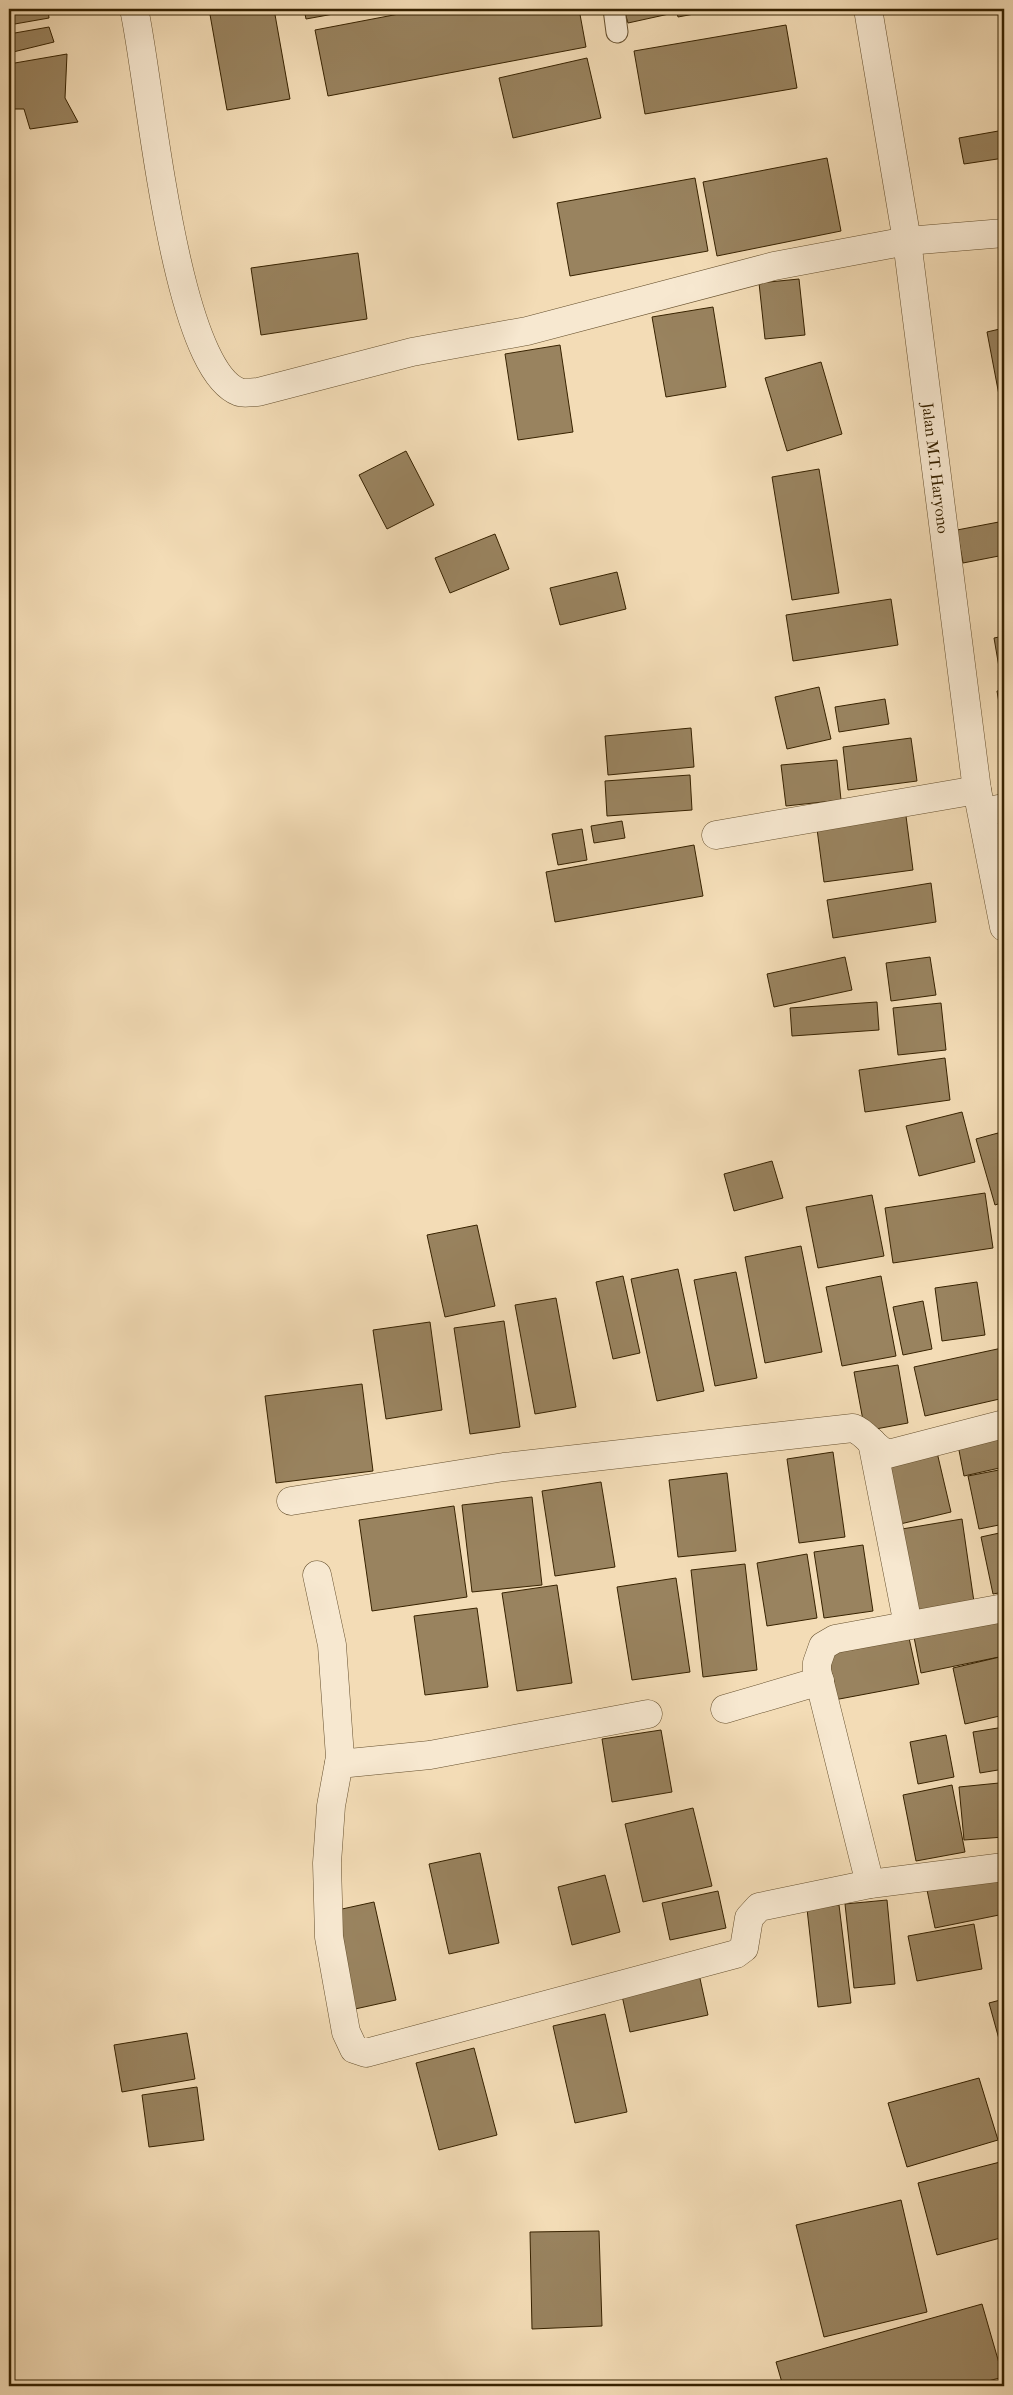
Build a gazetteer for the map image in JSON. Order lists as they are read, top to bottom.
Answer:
{
  "streets": {
    "street": ["Jalan M.T. Haryono"]
  }
}
